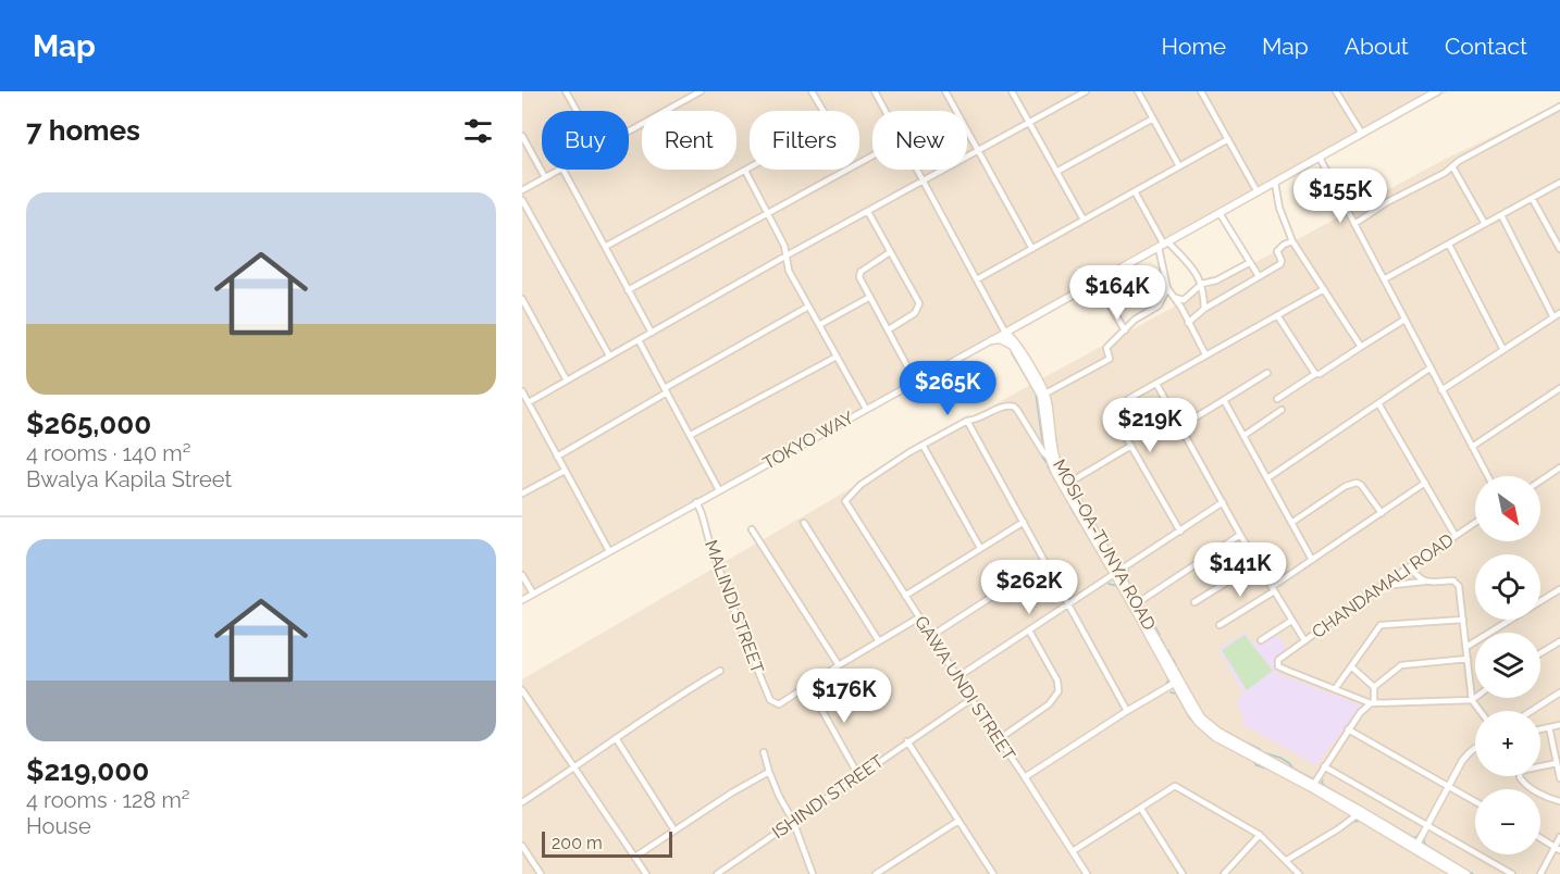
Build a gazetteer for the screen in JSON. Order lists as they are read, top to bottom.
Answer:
{
  "streets": {
    "main road": ["TOKYO WAY", "MOSI-OA-TUNYA ROAD"],
    "street": [
      "CHANDAMALI ROAD",
      "MALINDI STREET",
      "GAWA UNDI STREET",
      "ISHINDI STREET"
    ]
  },
  "crossings": [
    ["TOKYO WAY", "MOSI-OA-TUNYA ROAD"],
    ["TOKYO WAY", "MALINDI STREET"],
    ["GAWA UNDI STREET", "ISHINDI STREET"]
  ],
  "scale_bar": "200 m",
  "north": "bottom right",
  "page": {
    "header": "Map",
    "nav": [
      "Home",
      "Map",
      "About",
      "Contact"
    ],
    "heading": "7 homes",
    "chip": [
      "Buy",
      "Rent",
      "Filters",
      "New"
    ],
    "price": [
      "$155K",
      "$164K",
      "$265K",
      "$219K",
      "$141K",
      "$262K",
      "$176K"
    ],
    "list": [
      {
        "name": "$265,000",
        "note": "4 rooms · 140 m² · Bwalya Kapila Street"
      },
      {
        "name": "$219,000",
        "note": "4 rooms · 128 m² · House"
      }
    ],
    "map_buttons": ["+", "−"],
    "scale": "200 m"
  }
}
